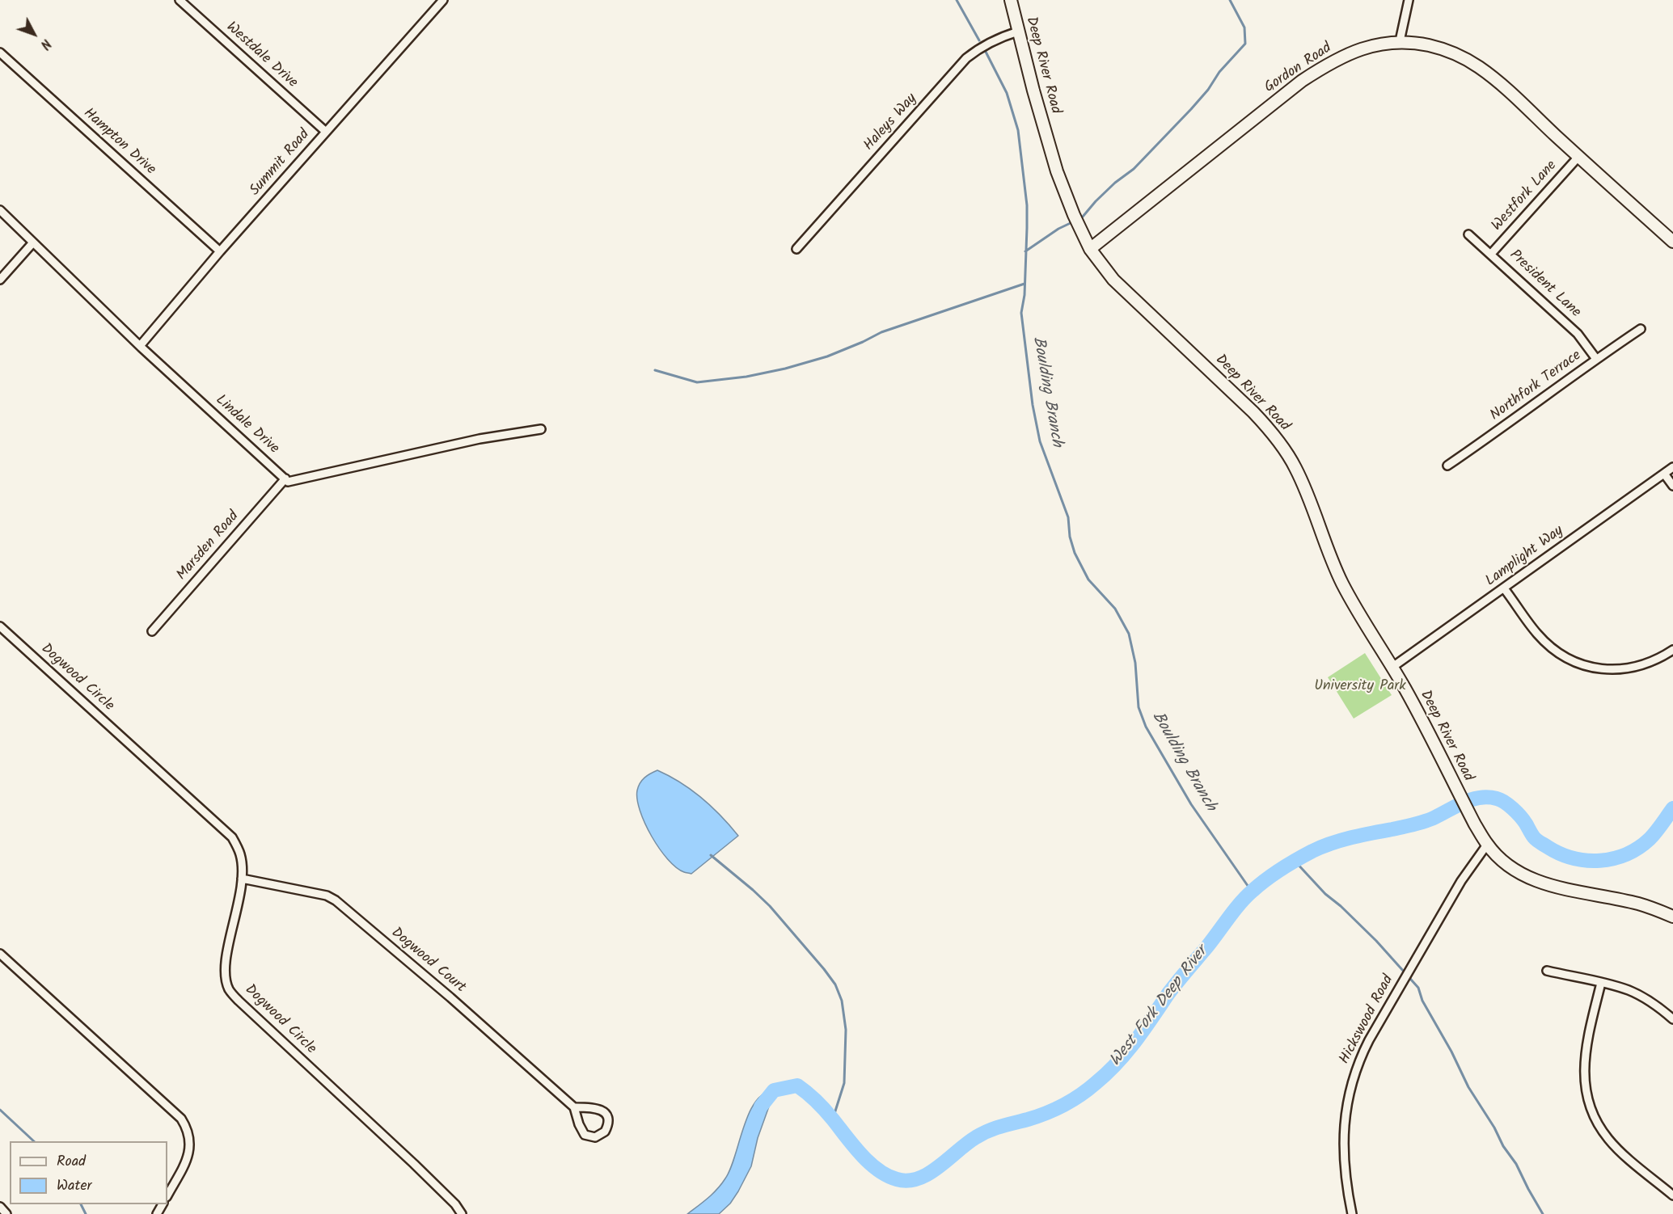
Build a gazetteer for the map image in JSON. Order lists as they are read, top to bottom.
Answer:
{
  "streets": {
    "street": [
      "Westdale Drive",
      "Deep River Road",
      "Gordon Road",
      "Haleys Way",
      "Hampton Drive",
      "Summit Road",
      "Westfork Lane",
      "President Lane",
      "Northfork Terrace",
      "Lindale Drive",
      "Marsden Road",
      "Lamplight Way",
      "Dogwood Circle",
      "Dogwood Court",
      "Hickswood Road"
    ]
  },
  "crossings": [
    ["Westdale Drive", "Summit Road"],
    ["Deep River Road", "Gordon Road"],
    ["Deep River Road", "Haleys Way"],
    ["Deep River Road", "Lamplight Way"],
    ["Deep River Road", "Hickswood Road"],
    ["Gordon Road", "Westfork Lane"],
    ["Hampton Drive", "Summit Road"],
    ["Summit Road", "Lindale Drive"],
    ["Westfork Lane", "President Lane"],
    ["President Lane", "Northfork Terrace"],
    ["Lindale Drive", "Marsden Road"],
    ["Dogwood Circle", "Dogwood Court"]
  ],
  "water": ["Boulding Branch", "West Fork Deep River"],
  "parks": ["University Park"],
  "legend": ["Road", "Water"],
  "north": "bottom right"
}
